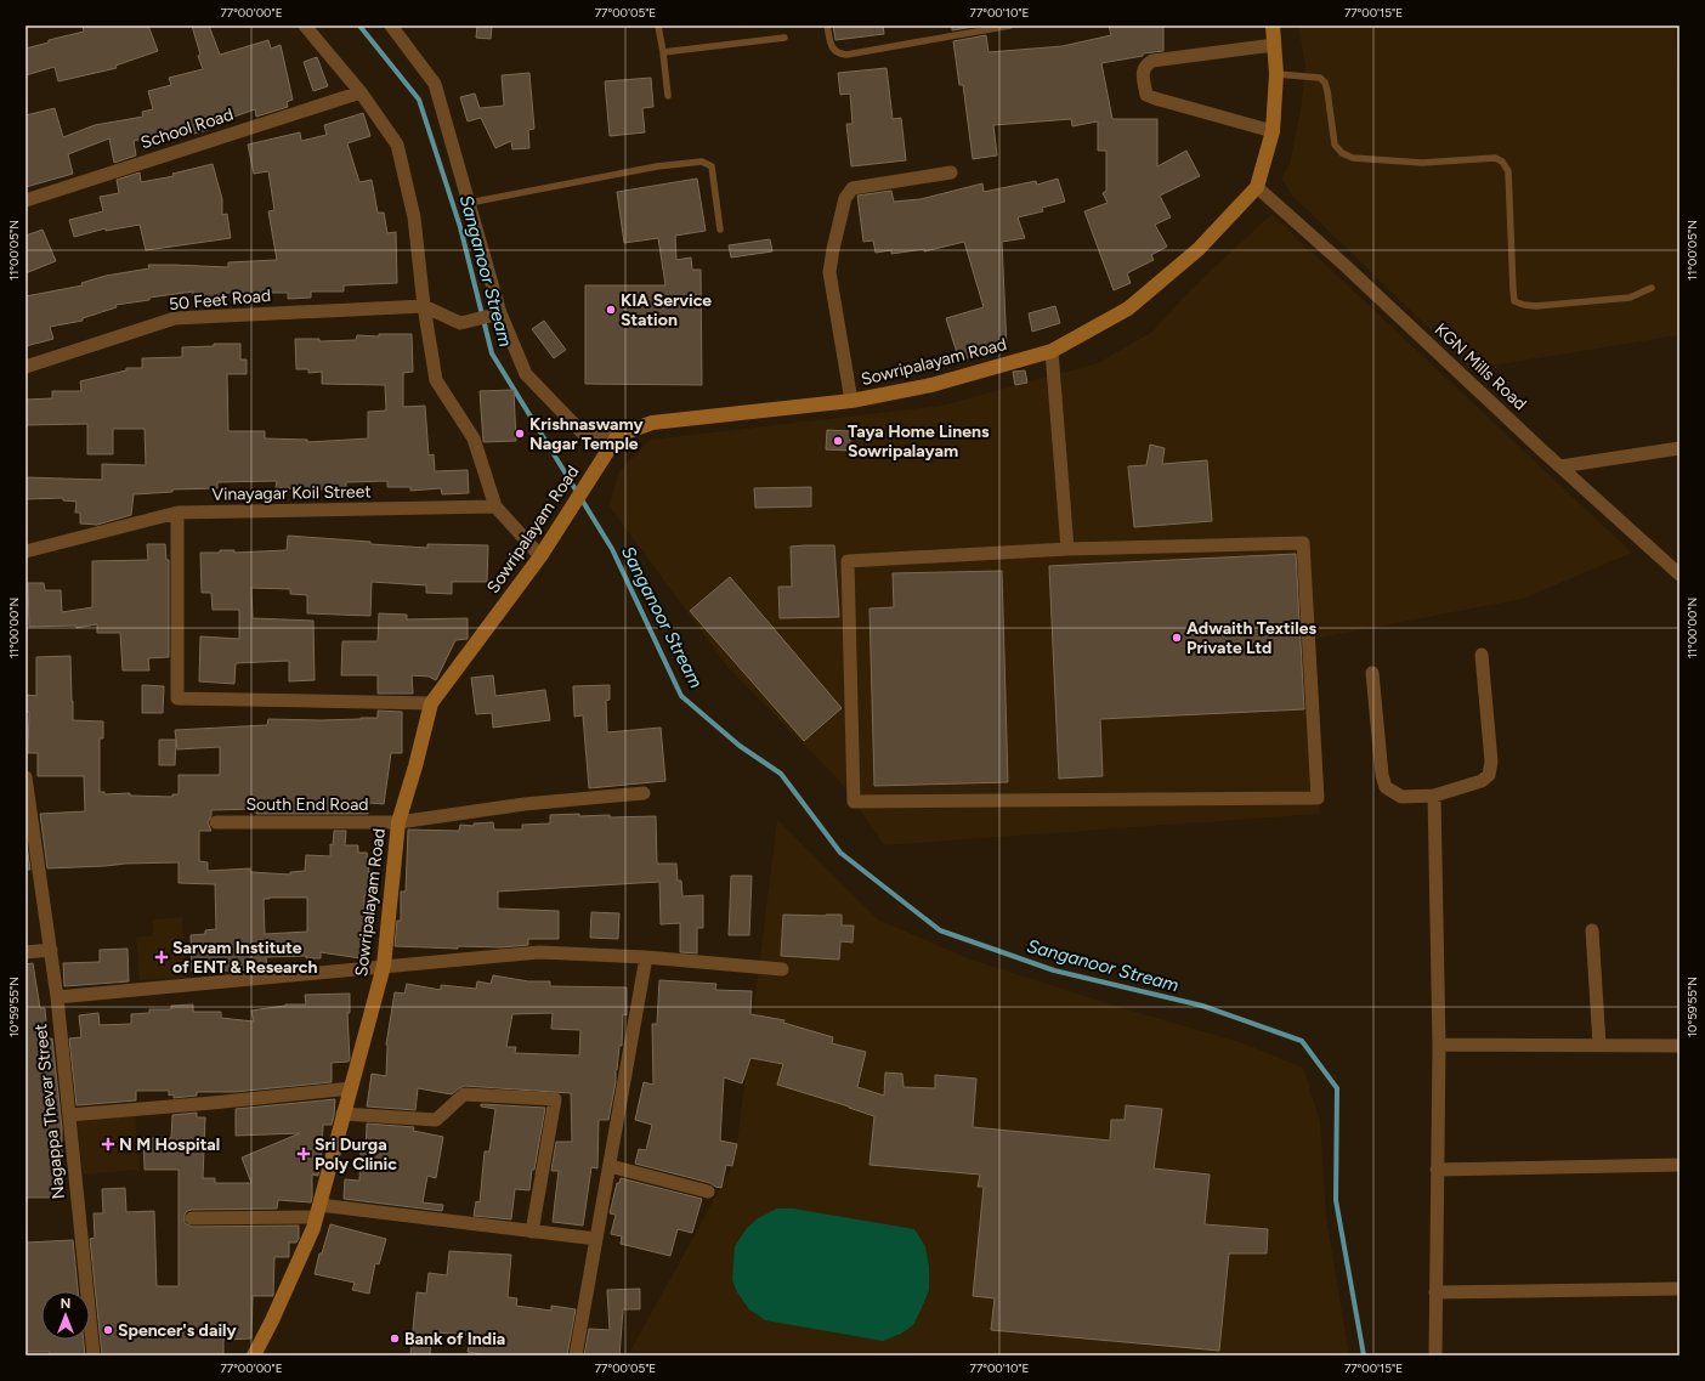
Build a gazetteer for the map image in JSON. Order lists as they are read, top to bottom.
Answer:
{
  "streets": {
    "street": [
      "School Road",
      "50 Feet Road",
      "Sowripalayam Road",
      "KGN Mills Road",
      "Vinayagar Koil Street",
      "South End Road",
      "Nagappa Thevar Street"
    ]
  },
  "crossings": [
    ["Sowripalayam Road", "KGN Mills Road"],
    ["Sowripalayam Road", "South End Road"]
  ],
  "water": ["Sanganoor Stream"],
  "places": {
    "other": [
      "KIA Service Station",
      "Krishnaswamy Nagar Temple",
      "Taya Home Linens Sowripalayam",
      "Adwaith Textiles Private Ltd",
      "Spencer's daily",
      "Bank of India"
    ],
    "health": ["Sarvam Institute of ENT & Research", "N M Hospital", "Sri Durga Poly Clinic"]
  },
  "north": "top",
  "coordinates": [
    "77°00'00\"E",
    "77°00'05\"E",
    "77°00'10\"E",
    "77°00'15\"E",
    "11°00'05\"N",
    "11°00'00\"N",
    "10°59'55\"N"
  ]
}
